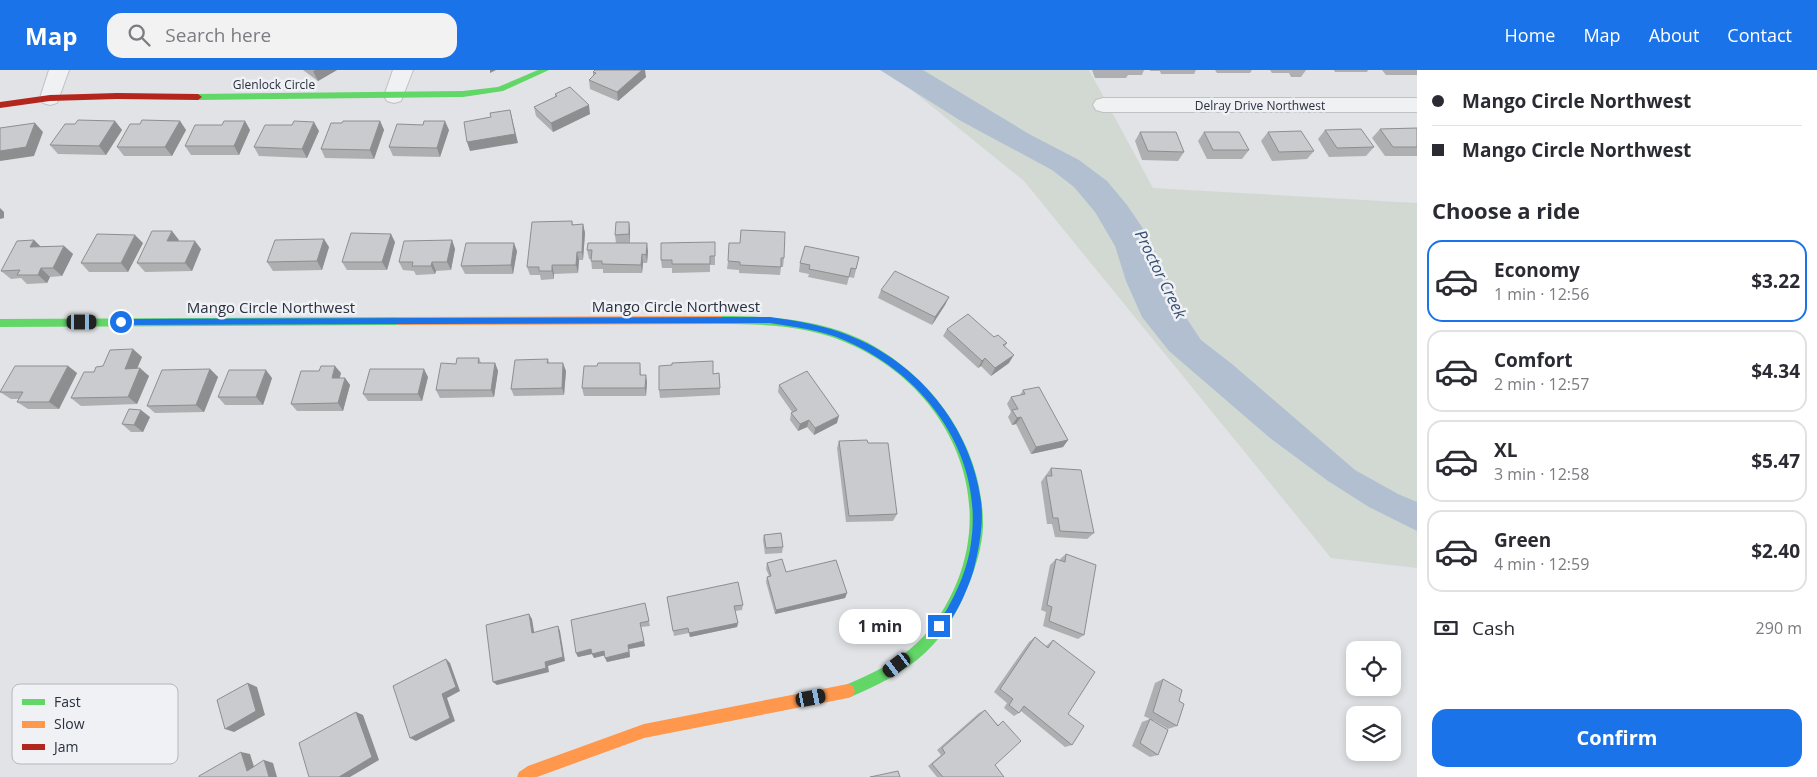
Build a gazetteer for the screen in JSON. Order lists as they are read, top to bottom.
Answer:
{
  "streets": {
    "street": ["Glenlock Circle", "Delray Drive Northwest", "Mango Circle Northwest"]
  },
  "water": ["Proctor Creek"],
  "legend": ["Fast", "Slow", "Jam"],
  "page": {
    "header": "Map",
    "search": "Search here",
    "nav": [
      "Home",
      "Map",
      "About",
      "Contact"
    ],
    "banner": ["Mango Circle Northwest", "Mango Circle Northwest"],
    "heading": "Choose a ride",
    "list": [
      {
        "name": "Economy",
        "note": "1 min · 12:56",
        "value": "$3.22"
      },
      {
        "name": "Comfort",
        "note": "2 min · 12:57",
        "value": "$4.34"
      },
      {
        "name": "XL",
        "note": "3 min · 12:58",
        "value": "$5.47"
      },
      {
        "name": "Green",
        "note": "4 min · 12:59",
        "value": "$2.40"
      }
    ],
    "pay": ["Cash", "290 m"],
    "bubble": "1 min",
    "buttons": "Confirm"
  }
}
